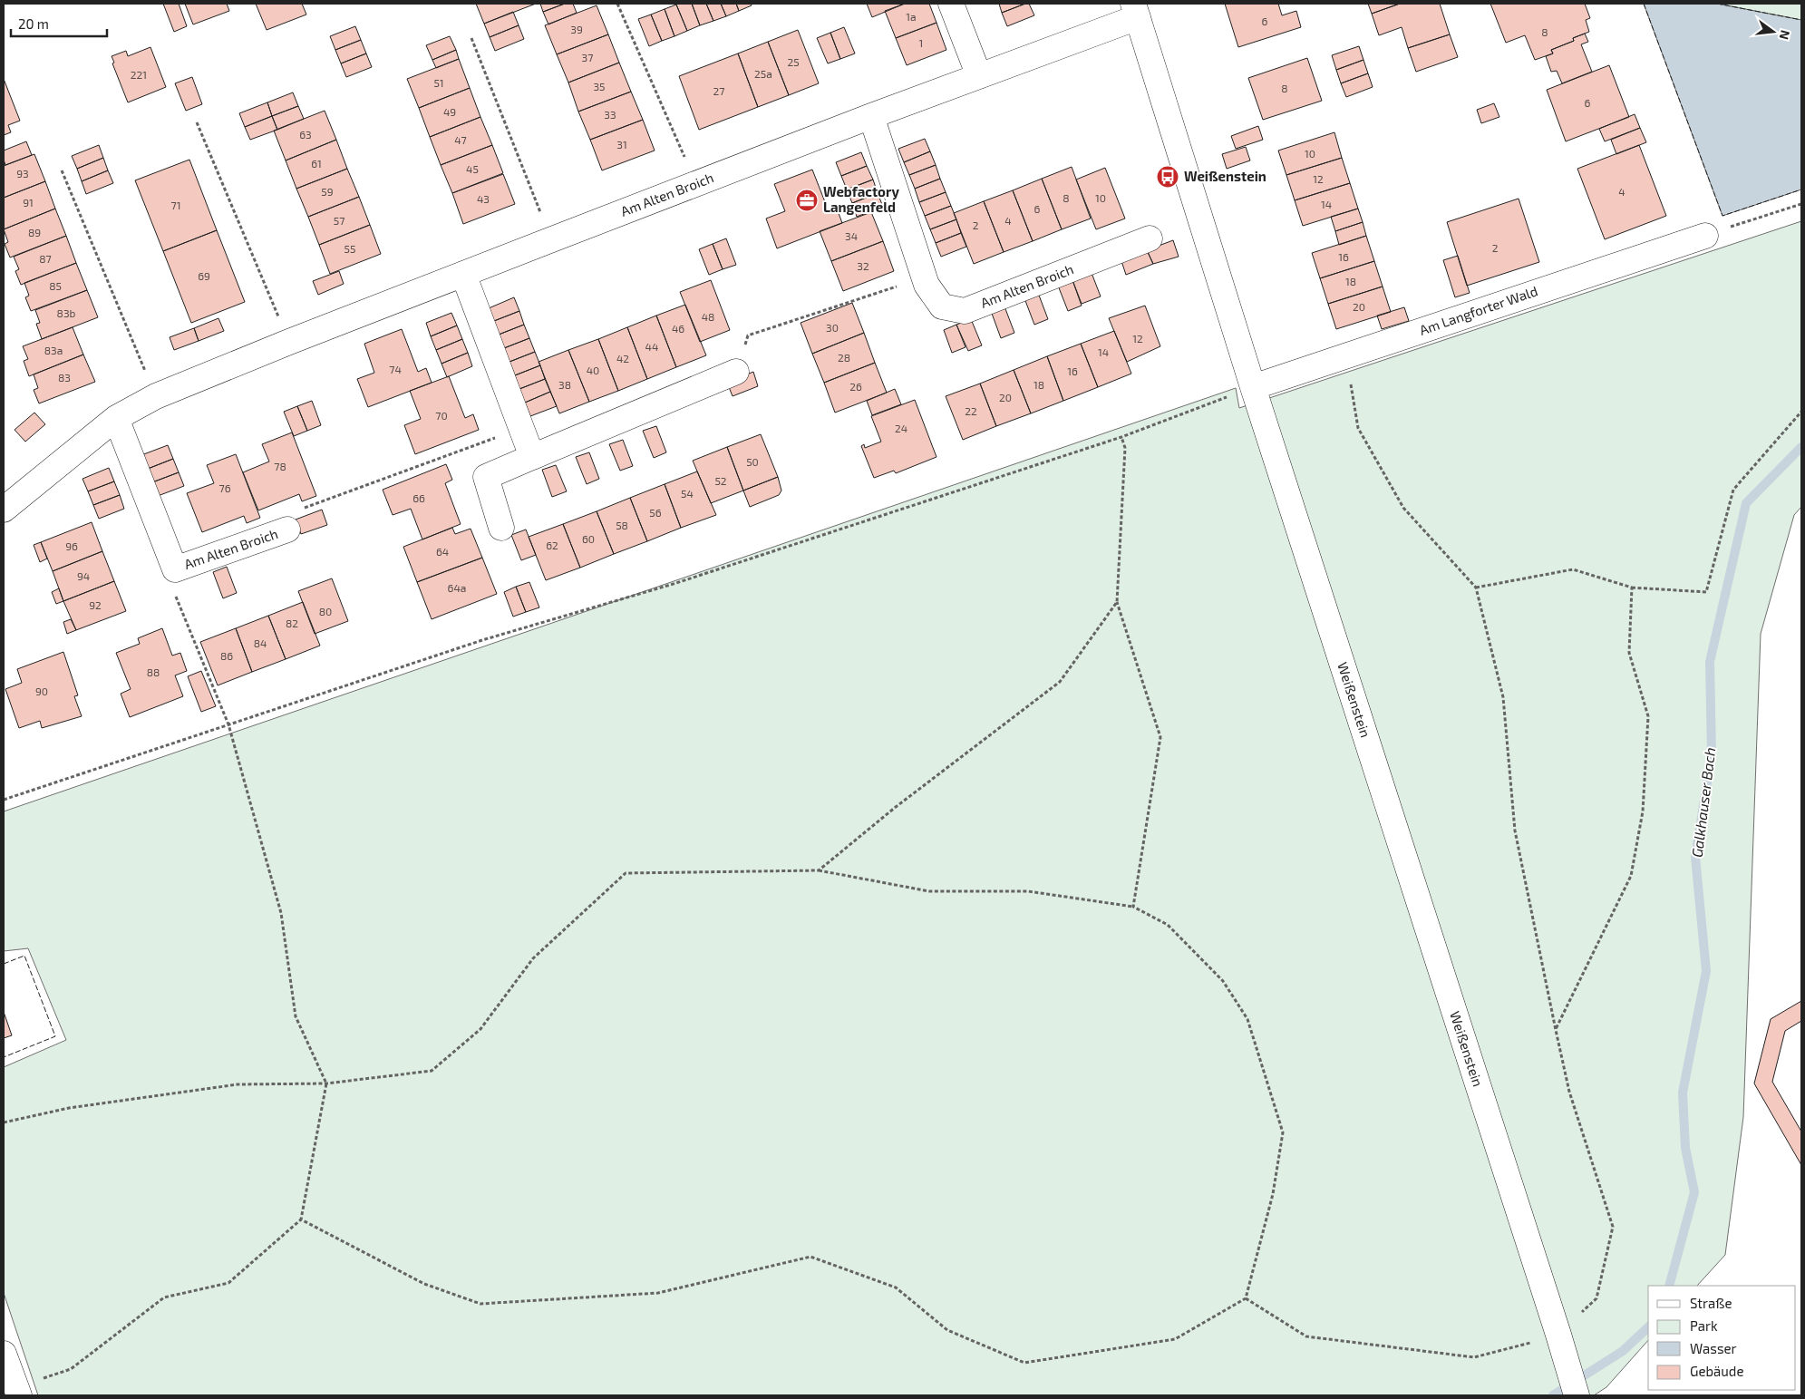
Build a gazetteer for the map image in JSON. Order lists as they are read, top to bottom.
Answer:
{
  "streets": {
    "street": ["Am Alten Broich", "Am Langforter Wald", "Weißenstein"]
  },
  "crossings": [
    ["Am Alten Broich", "Weißenstein"],
    ["Am Langforter Wald", "Weißenstein"]
  ],
  "water": ["Galkhauser Bach"],
  "places": {
    "bus stop": ["Weißenstein"],
    "office": ["Webfactory Langenfeld"]
  },
  "house_numbers": [
    "1a",
    "6",
    "39",
    "8",
    "1",
    "37",
    "25",
    "25a",
    "221",
    "51",
    "35",
    "8",
    "27",
    "6",
    "49",
    "33",
    "63",
    "47",
    "31",
    "10",
    "61",
    "45",
    "93",
    "12",
    "59",
    "4",
    "8",
    "10",
    "43",
    "91",
    "14",
    "71",
    "6",
    "57",
    "4",
    "2",
    "89",
    "34",
    "2",
    "55",
    "16",
    "87",
    "32",
    "69",
    "18",
    "85",
    "20",
    "83b",
    "48",
    "30",
    "46",
    "12",
    "44",
    "83a",
    "14",
    "28",
    "42",
    "74",
    "40",
    "16",
    "83",
    "38",
    "18",
    "26",
    "20",
    "22",
    "70",
    "24",
    "50",
    "78",
    "52",
    "76",
    "54",
    "66",
    "56",
    "58",
    "60",
    "62",
    "96",
    "64",
    "94",
    "64a",
    "92",
    "80",
    "82",
    "84",
    "86",
    "88",
    "90"
  ],
  "legend": [
    "Straße",
    "Park",
    "Wasser",
    "Gebäude"
  ],
  "scale_bar": "20 m",
  "north": "right"
}
